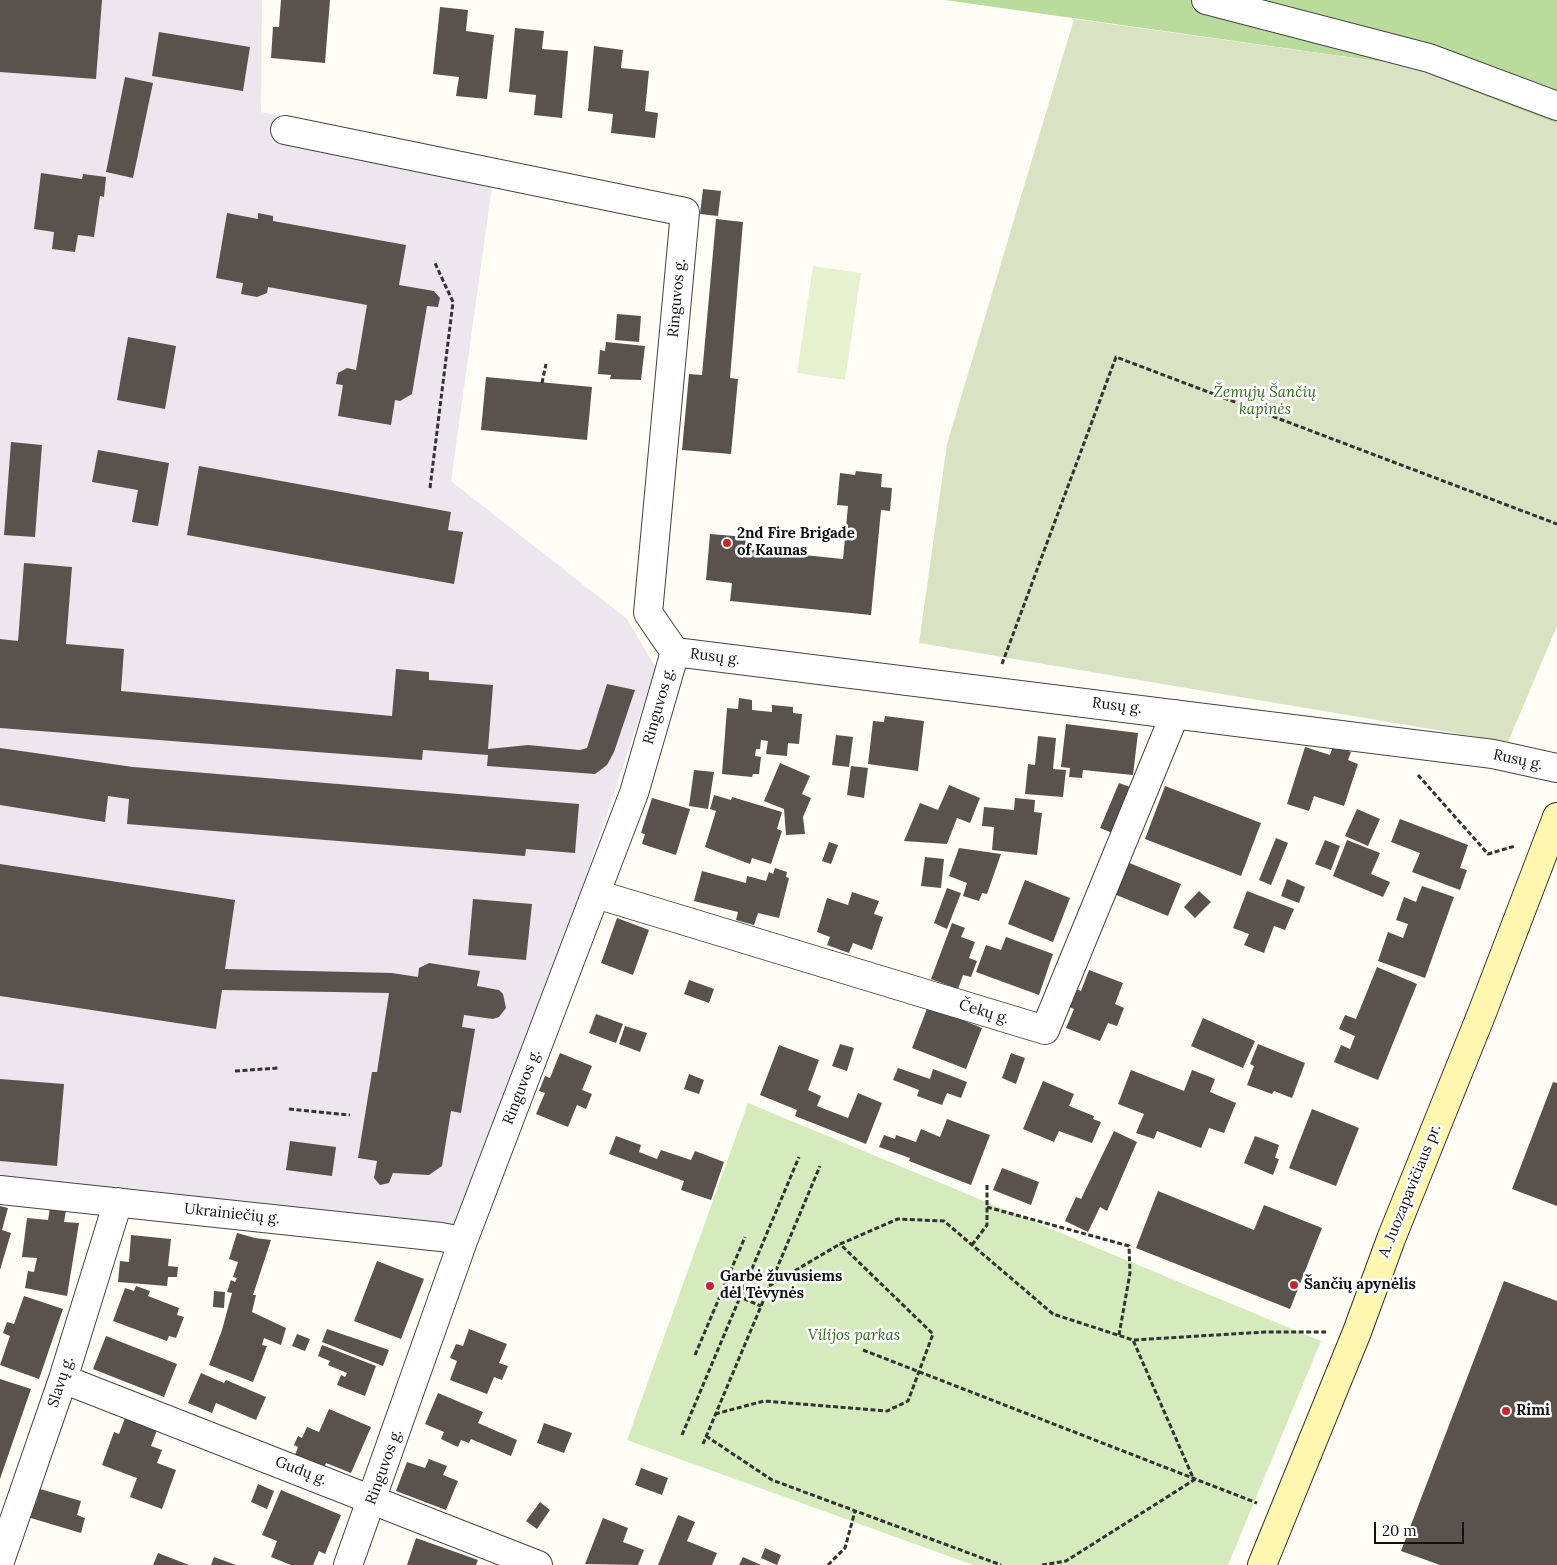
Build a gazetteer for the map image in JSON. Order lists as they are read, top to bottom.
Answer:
{
  "streets": {
    "main road": ["A. Juozapavičiaus pr."],
    "street": [
      "Ringuvos g.",
      "Rusų g.",
      "Čekų g.",
      "Ukrainiečių g.",
      "Slavų g.",
      "Gudų g."
    ]
  },
  "crossings": [
    ["Ringuvos g.", "Rusų g."],
    ["Ringuvos g.", "Čekų g."],
    ["Ringuvos g.", "Ukrainiečių g."],
    ["Ringuvos g.", "Gudų g."],
    ["Rusų g.", "Čekų g."],
    ["Ukrainiečių g.", "Slavų g."],
    ["Slavų g.", "Gudų g."]
  ],
  "parks": ["Žemųjų Šančių kapinės", "Vilijos parkas"],
  "places": [
    "2nd Fire Brigade of Kaunas",
    "Šančių apynėlis",
    "Garbė žuvusiems dėl Tėvynės",
    "Rimi"
  ],
  "scale_bar": "20 m"
}
